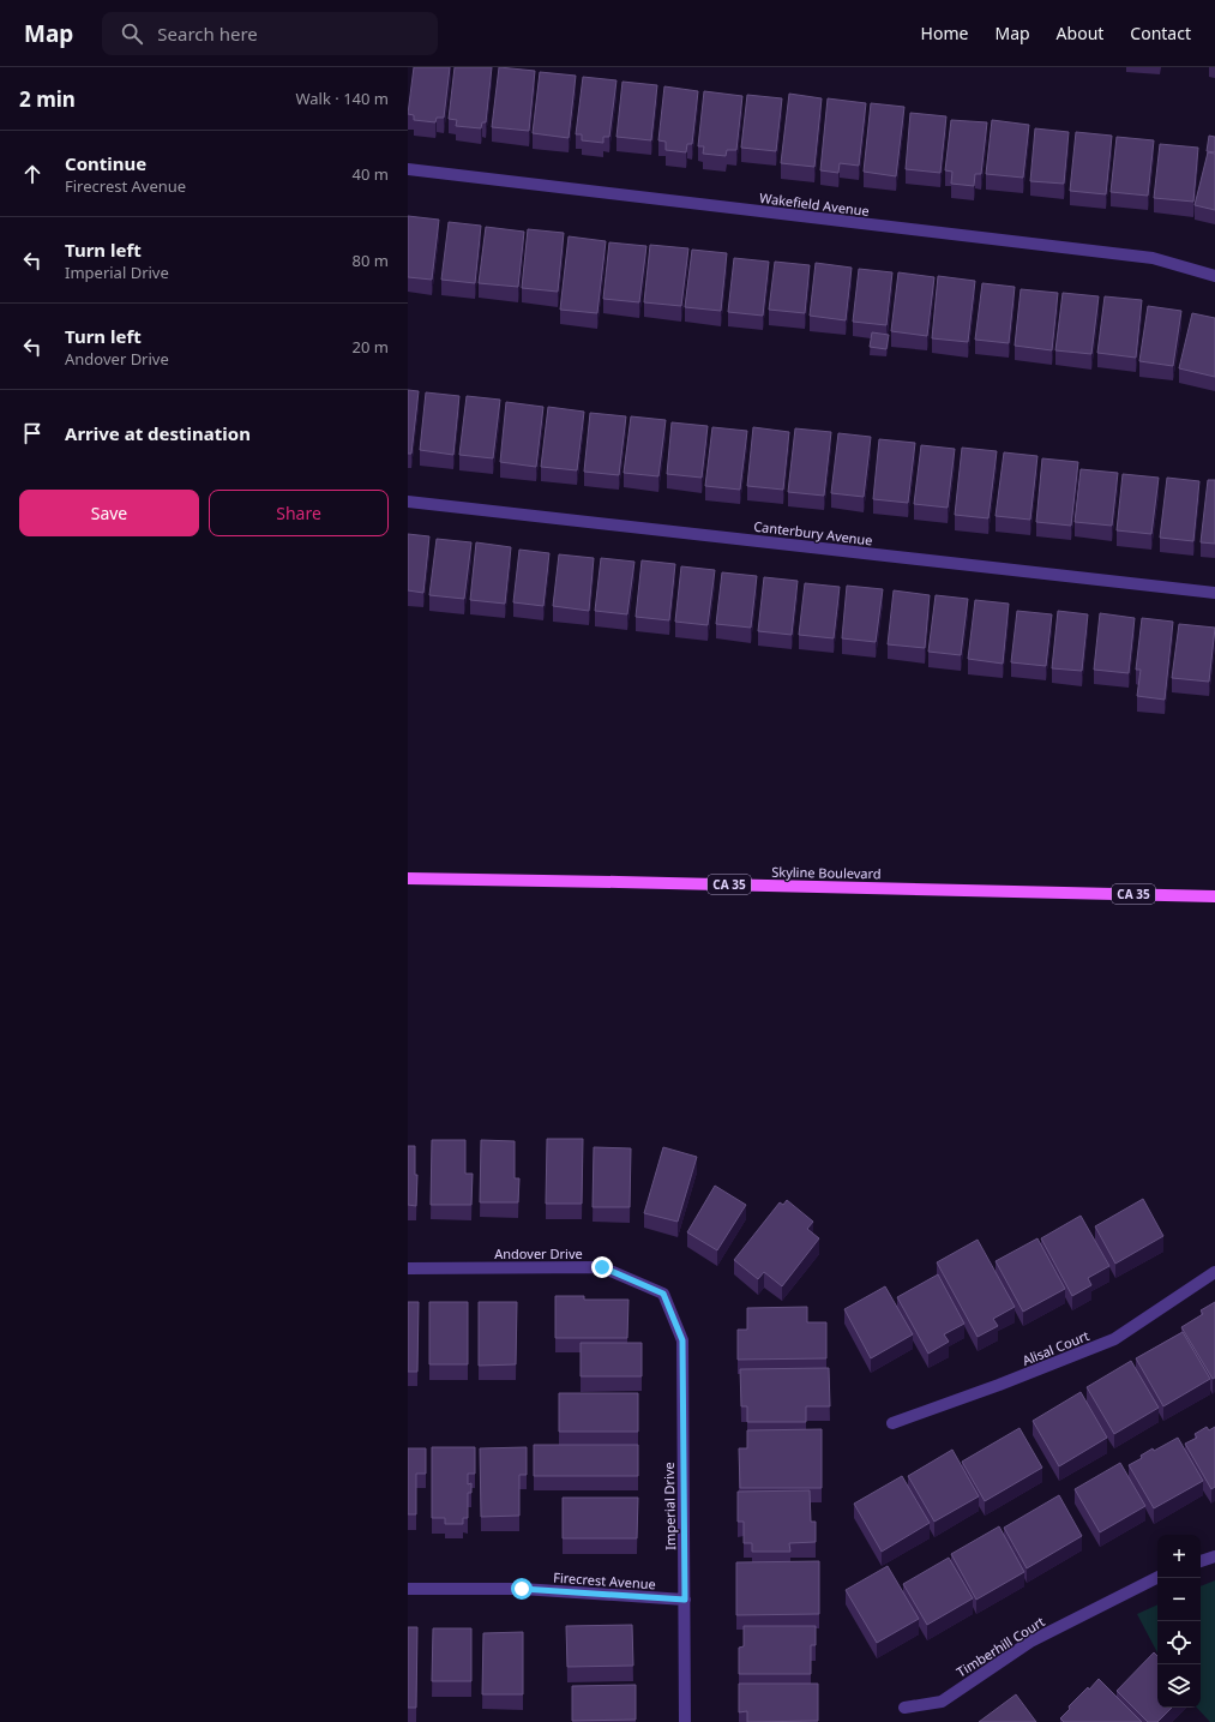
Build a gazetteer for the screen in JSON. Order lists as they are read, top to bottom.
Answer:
{
  "streets": {
    "main road": ["Skyline Boulevard", "CA 35"],
    "street": [
      "Wakefield Avenue",
      "Canterbury Avenue",
      "Andover Drive",
      "Alisal Court",
      "Imperial Drive",
      "Firecrest Avenue",
      "Timberhill Court"
    ]
  },
  "crossings": [
    ["Andover Drive", "Imperial Drive"],
    ["Imperial Drive", "Firecrest Avenue"]
  ],
  "page": {
    "header": "Map",
    "search": "Search here",
    "nav": [
      "Home",
      "Map",
      "About",
      "Contact"
    ],
    "heading": ["2 min", "Walk · 140 m"],
    "list": [
      ["Continue", "Firecrest Avenue", "40 m"],
      ["Turn left", "Imperial Drive", "80 m"],
      ["Turn left", "Andover Drive", "20 m"],
      "Arrive at destination"
    ],
    "buttons": ["Save", "Share"],
    "map_buttons": ["+", "−"]
  }
}
